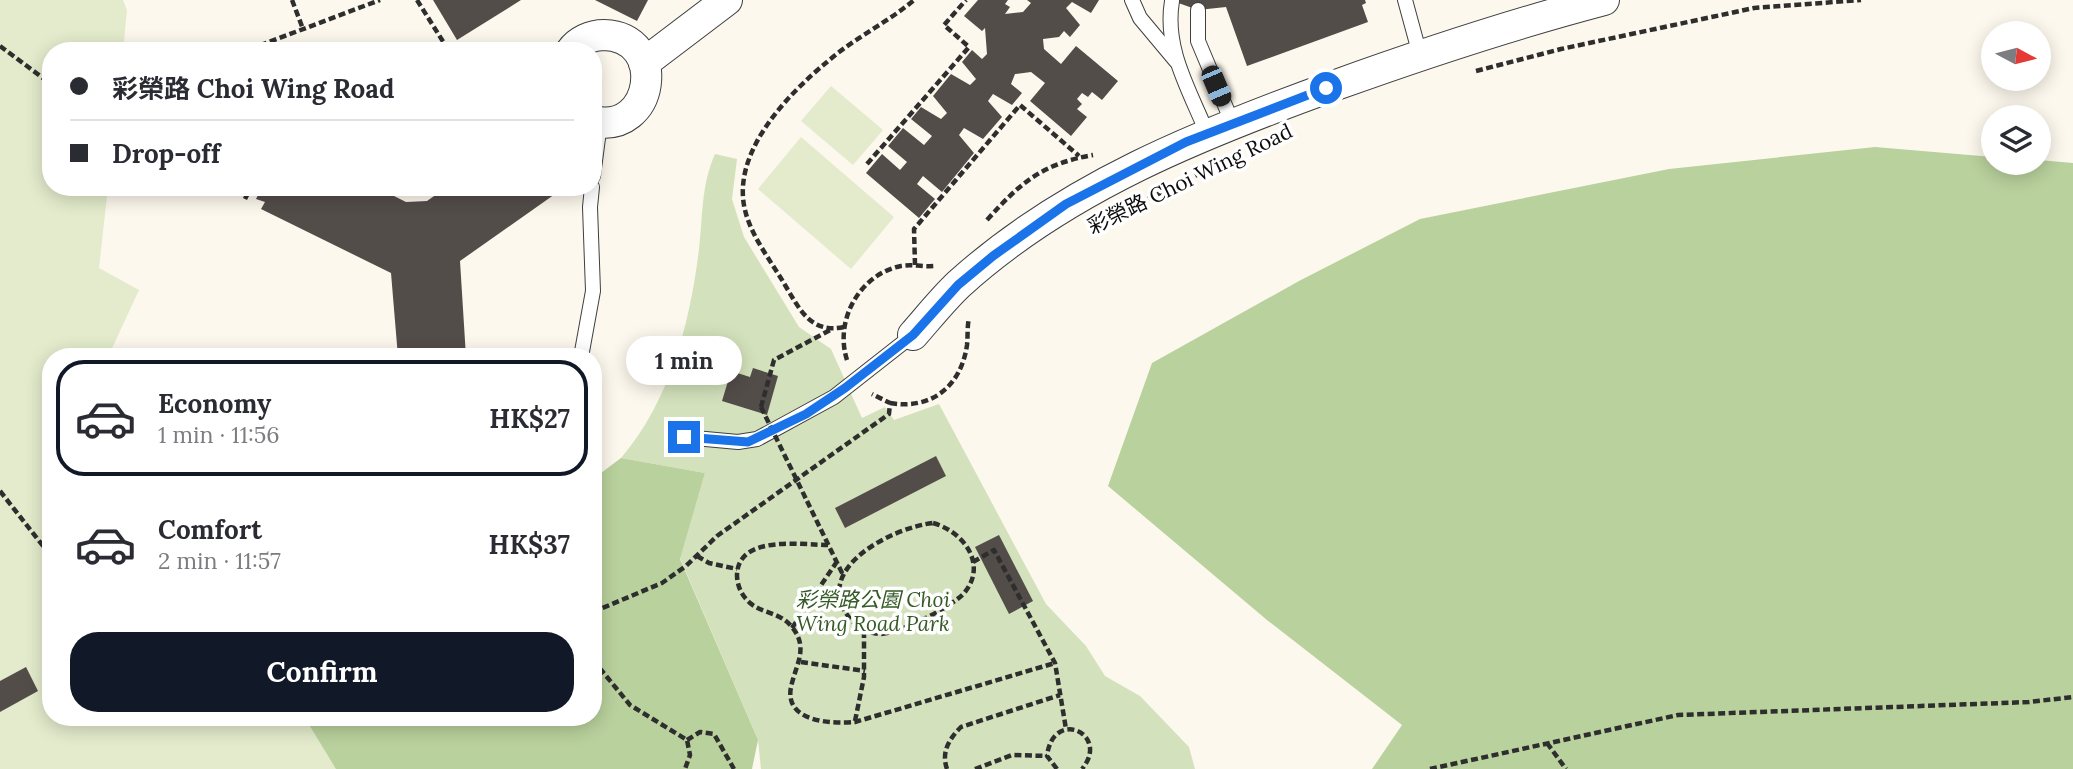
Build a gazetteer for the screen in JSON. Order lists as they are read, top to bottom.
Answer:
{
  "streets": {
    "street": ["彩榮路 Choi Wing Road"]
  },
  "parks": ["彩榮路公園 Choi Wing Road Park"],
  "north": "right",
  "page": {
    "banner": ["彩榮路 Choi Wing Road", "Drop-off"],
    "bubble": "1 min",
    "list": [
      {
        "name": "Economy",
        "note": "1 min · 11:56",
        "value": "HK$27"
      },
      {
        "name": "Comfort",
        "note": "2 min · 11:57",
        "value": "HK$37"
      }
    ],
    "buttons": "Confirm"
  }
}
